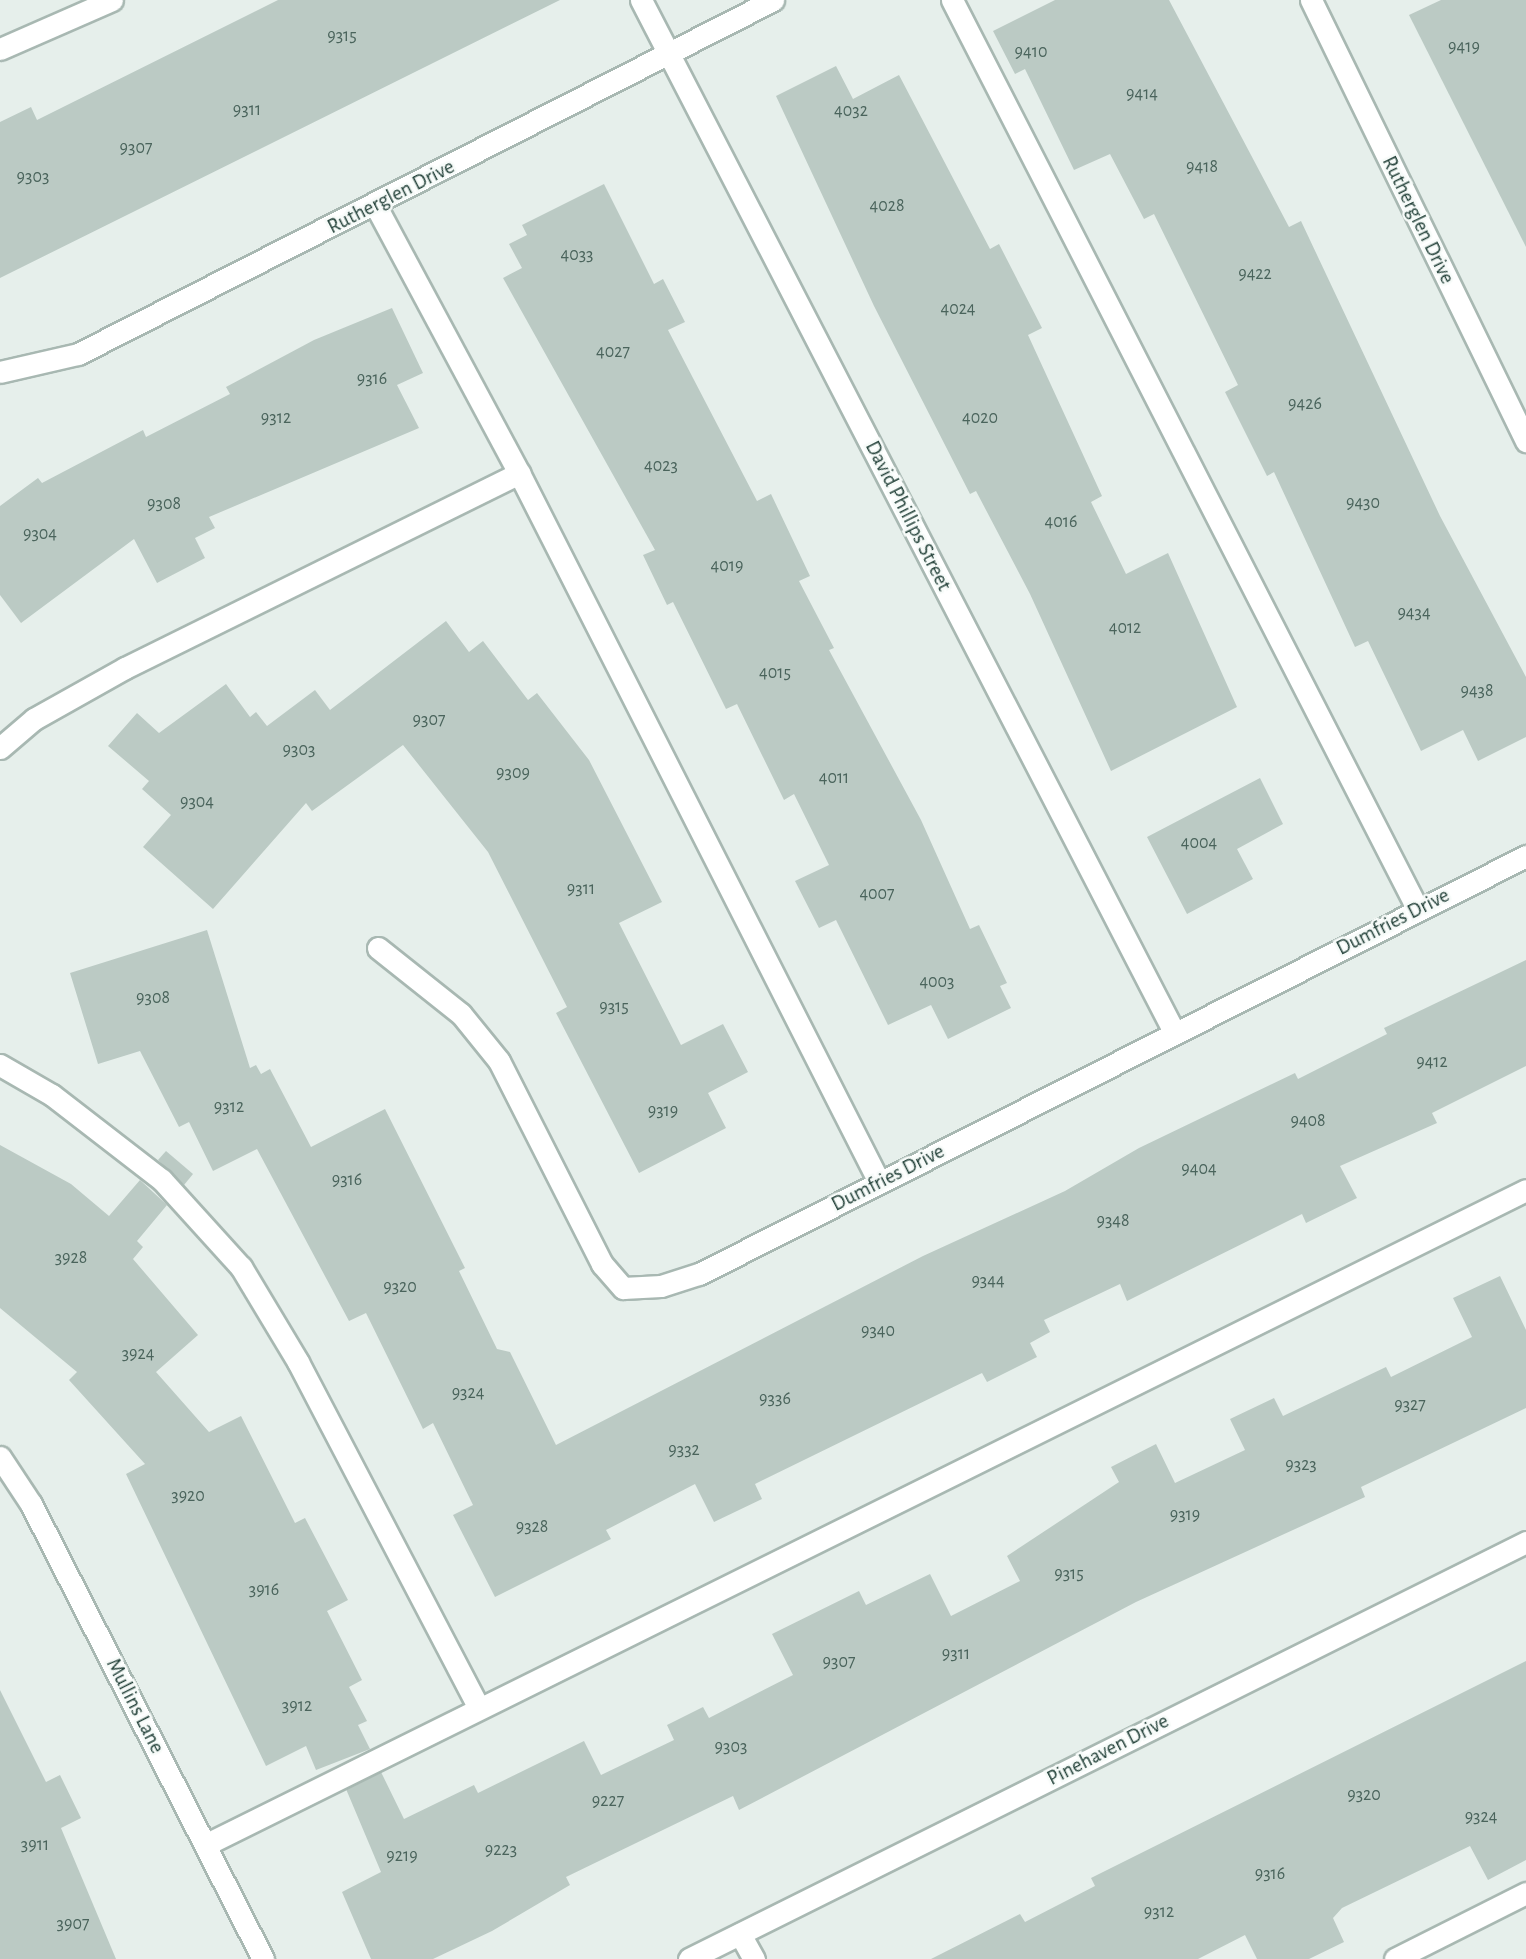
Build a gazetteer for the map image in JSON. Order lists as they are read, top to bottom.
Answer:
{
  "streets": {
    "street": [
      "Rutherglen Drive",
      "David Phillips Street",
      "Dumfries Drive",
      "Mullins Lane",
      "Pinehaven Drive"
    ]
  },
  "crossings": [
    ["Rutherglen Drive", "David Phillips Street"],
    ["David Phillips Street", "Dumfries Drive"]
  ],
  "house_numbers": [
    "9315",
    "9419",
    "9410",
    "9414",
    "9311",
    "4032",
    "9307",
    "9418",
    "9303",
    "4028",
    "4033",
    "9422",
    "4024",
    "4027",
    "9316",
    "9426",
    "9312",
    "4020",
    "4023",
    "9430",
    "9308",
    "4016",
    "9304",
    "4019",
    "9434",
    "4012",
    "4015",
    "9438",
    "9307",
    "9303",
    "9309",
    "4011",
    "9304",
    "4004",
    "9311",
    "4007",
    "4003",
    "9308",
    "9315",
    "9412",
    "9312",
    "9319",
    "9408",
    "9404",
    "9316",
    "9348",
    "3928",
    "9344",
    "9320",
    "9340",
    "3924",
    "9324",
    "9336",
    "9327",
    "9332",
    "9323",
    "3920",
    "9319",
    "9328",
    "9315",
    "3916",
    "9311",
    "9307",
    "3912",
    "9303",
    "9320",
    "9227",
    "9324",
    "3911",
    "9223",
    "9219",
    "9316",
    "9312",
    "3907"
  ]
}
